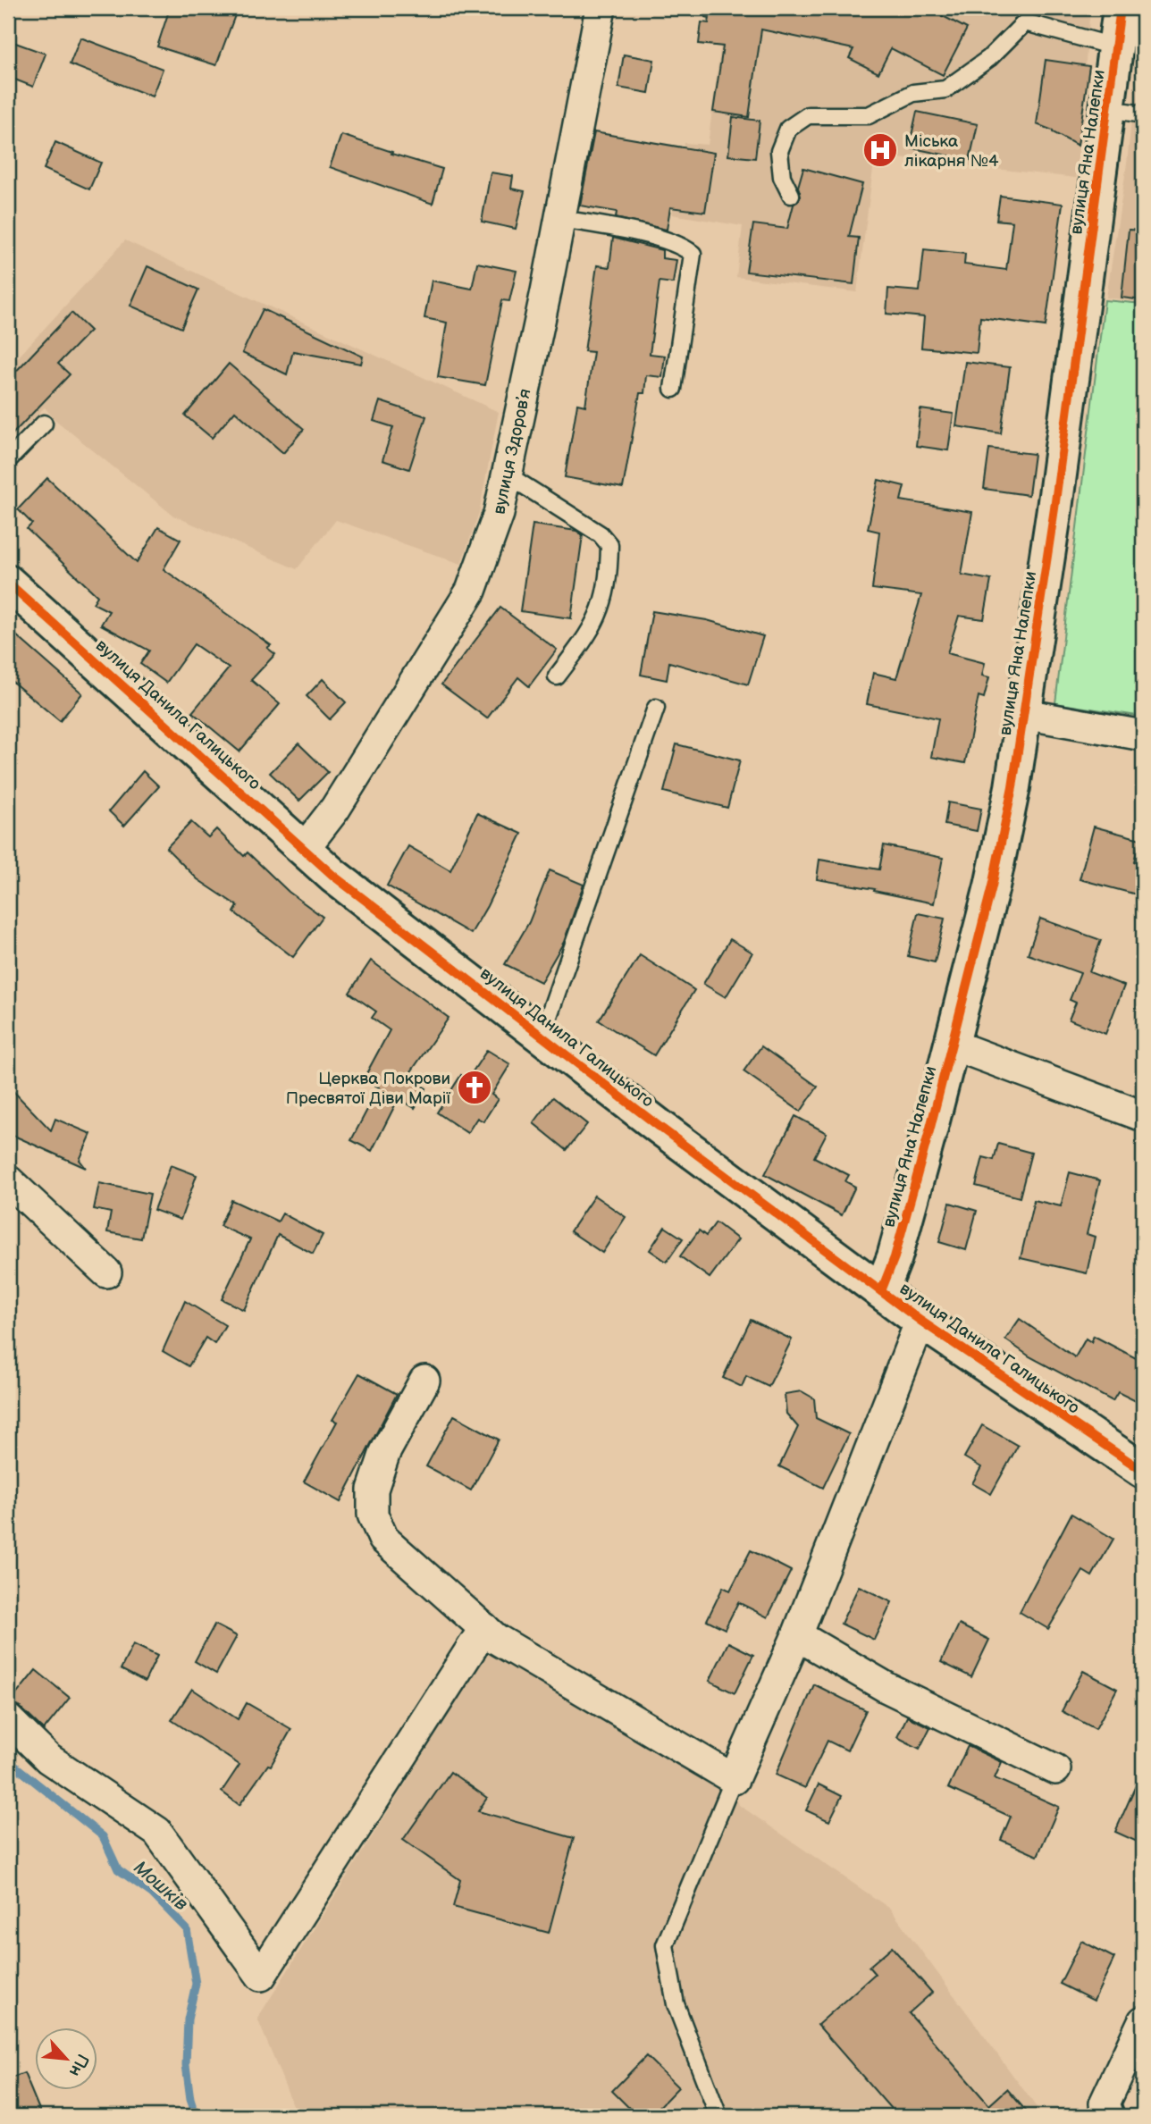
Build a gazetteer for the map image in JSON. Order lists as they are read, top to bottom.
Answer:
{
  "streets": {
    "street": ["вулиця Яна Налепки", "вулиця Здоровʼя", "вулиця Данила Галицького"]
  },
  "crossings": [
    ["вулиця Яна Налепки", "вулиця Данила Галицького"],
    ["вулиця Здоровʼя", "вулиця Данила Галицького"]
  ],
  "water": ["Мошків"],
  "places": {
    "hospital": ["Міська лікарня №4"],
    "church": ["Церква Покрови Пресвятої Діви Марії"]
  },
  "north": "bottom right"
}
